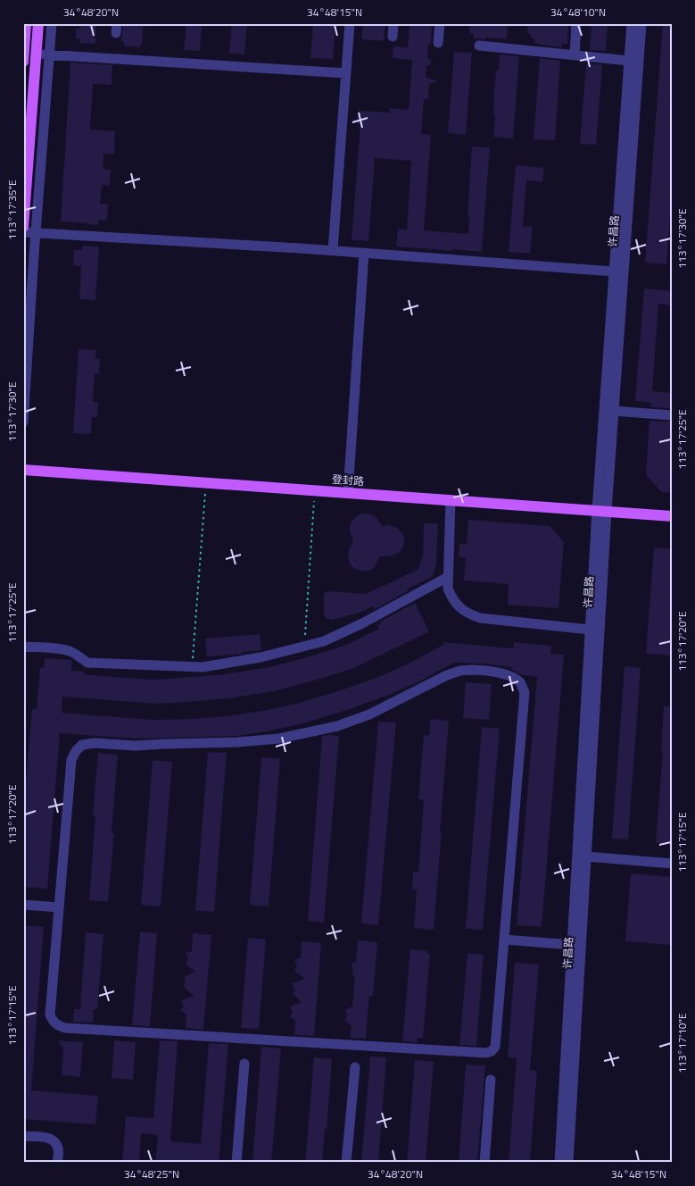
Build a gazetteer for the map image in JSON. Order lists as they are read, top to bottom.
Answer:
{
  "streets": {
    "main road": ["登封路"],
    "street": ["许昌路"]
  },
  "crossings": [
    ["许昌路", "登封路"]
  ],
  "coordinates": [
    "34°48'20\"N",
    "34°48'15\"N",
    "34°48'10\"N",
    "113°17'35\"E",
    "113°17'30\"E",
    "113°17'25\"E",
    "113°17'20\"E",
    "113°17'15\"E",
    "113°17'10\"E",
    "34°48'25\"N"
  ]
}
